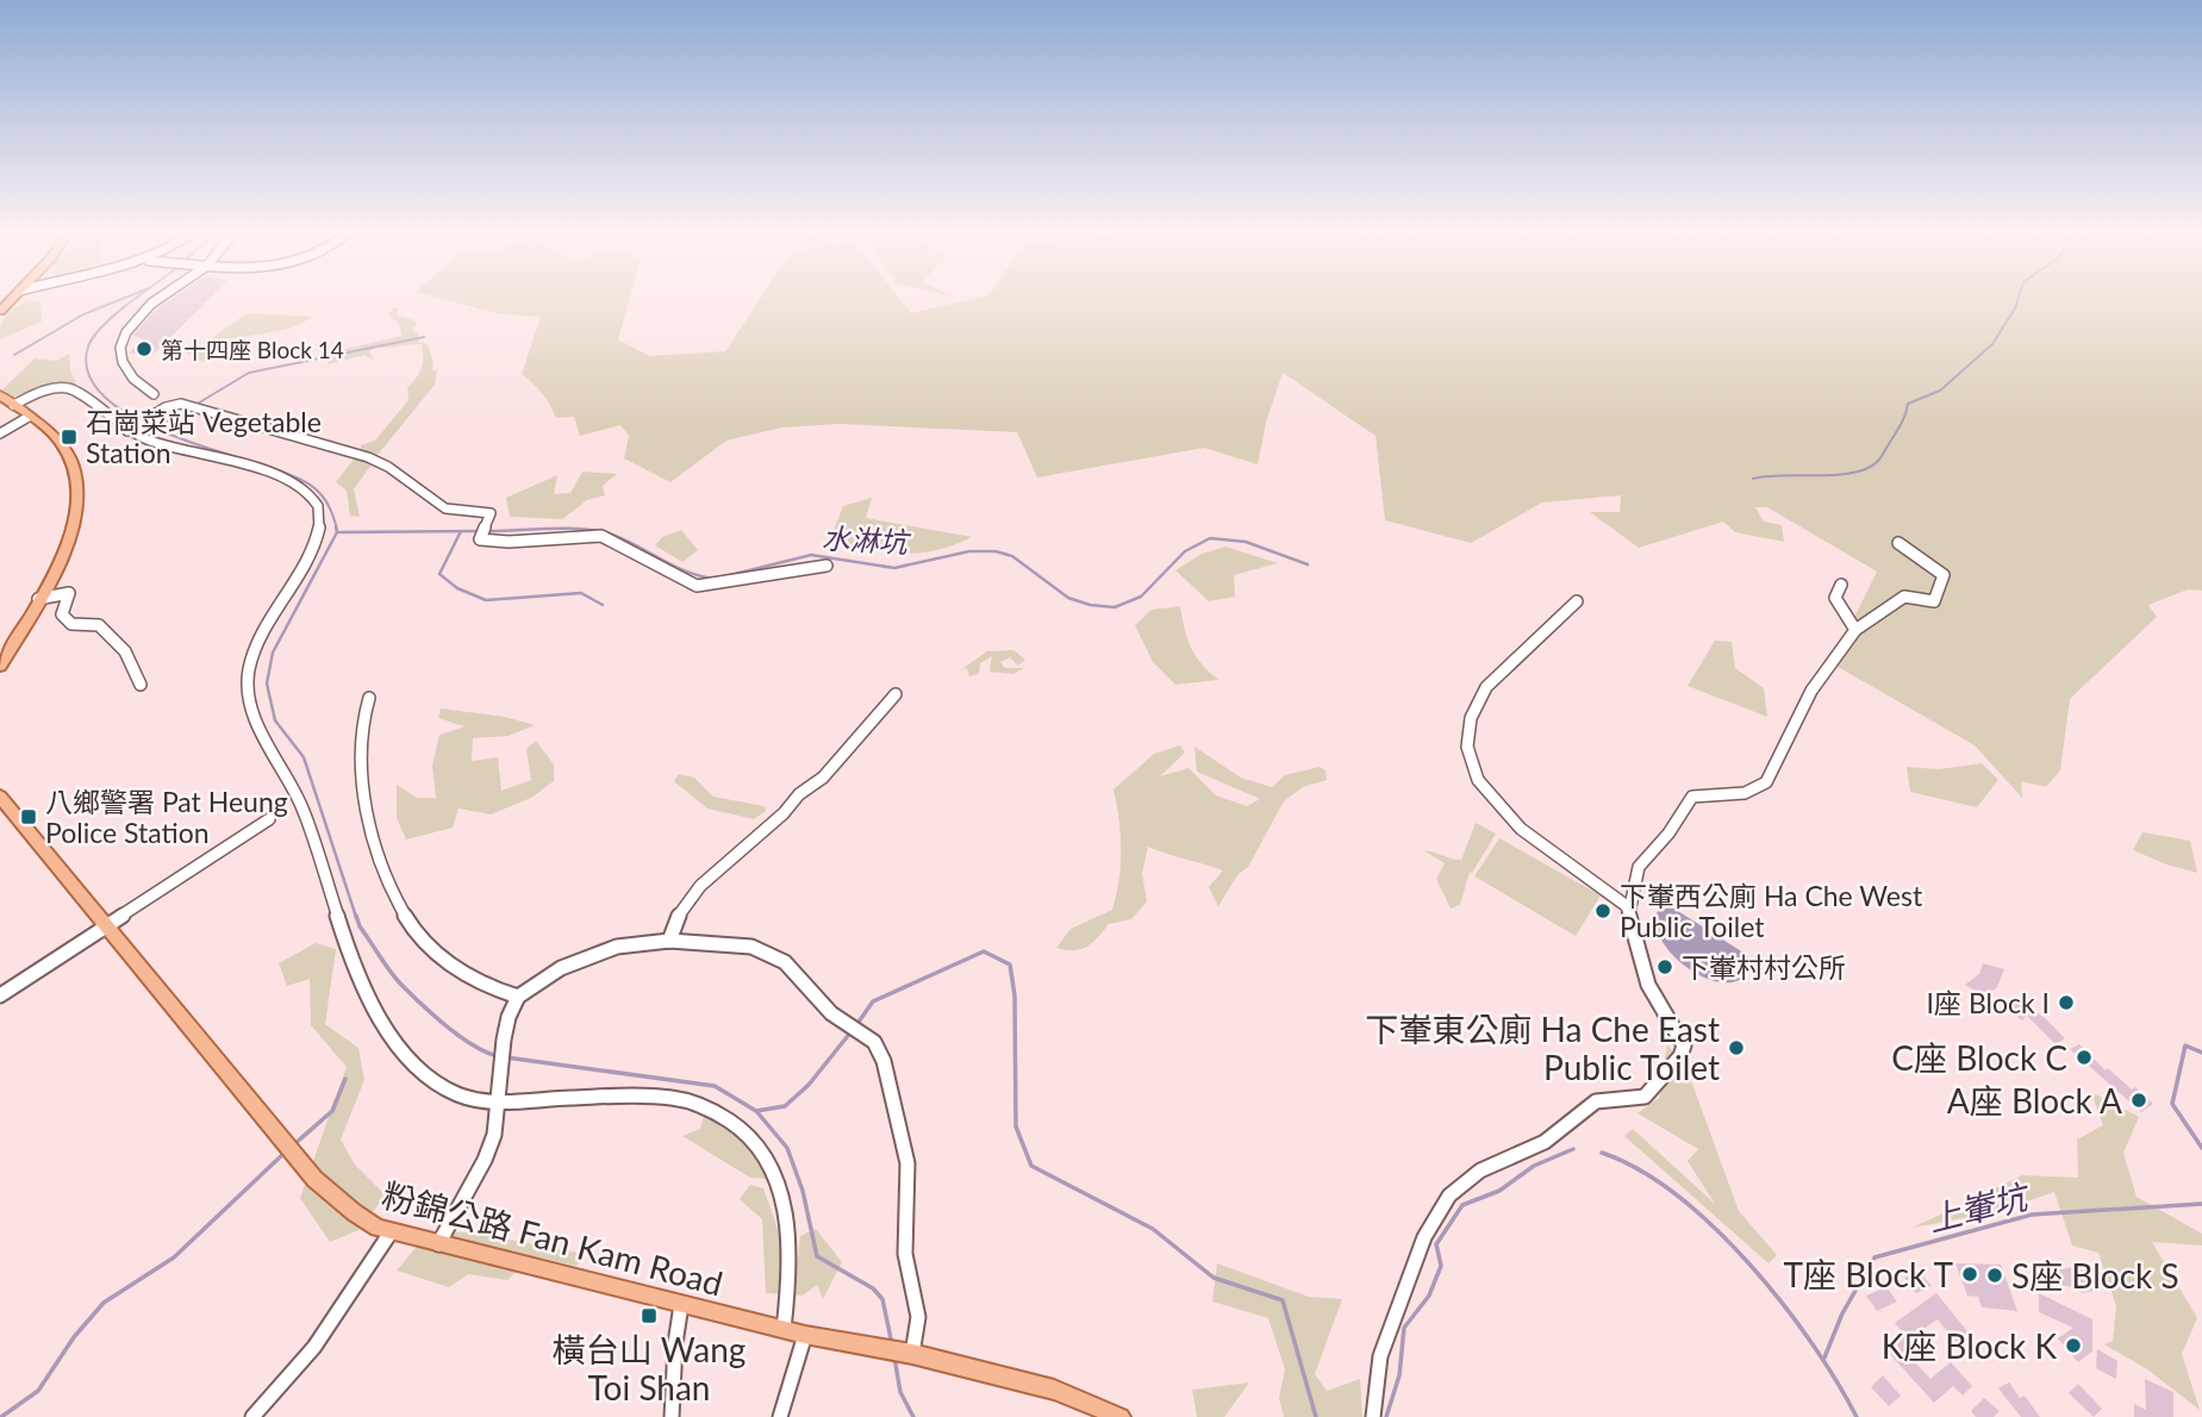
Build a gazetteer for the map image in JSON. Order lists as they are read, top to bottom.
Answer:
{
  "streets": {
    "main road": ["粉錦公路 Fan Kam Road"]
  },
  "water": ["水淋坑", "上輋坑"],
  "places": {
    "other": [
      "第十四座 Block 14",
      "下輋西公廁 Ha Che West Public Toilet",
      "下輋村村公所",
      "I座 Block I",
      "下輋東公廁 Ha Che East Public Toilet",
      "C座 Block C",
      "A座 Block A",
      "T座 Block T",
      "S座 Block S",
      "K座 Block K"
    ],
    "transit": ["石崗菜站 Vegetable Station", "八鄉警署 Pat Heung Police Station", "橫台山 Wang Toi Shan"]
  }
}
